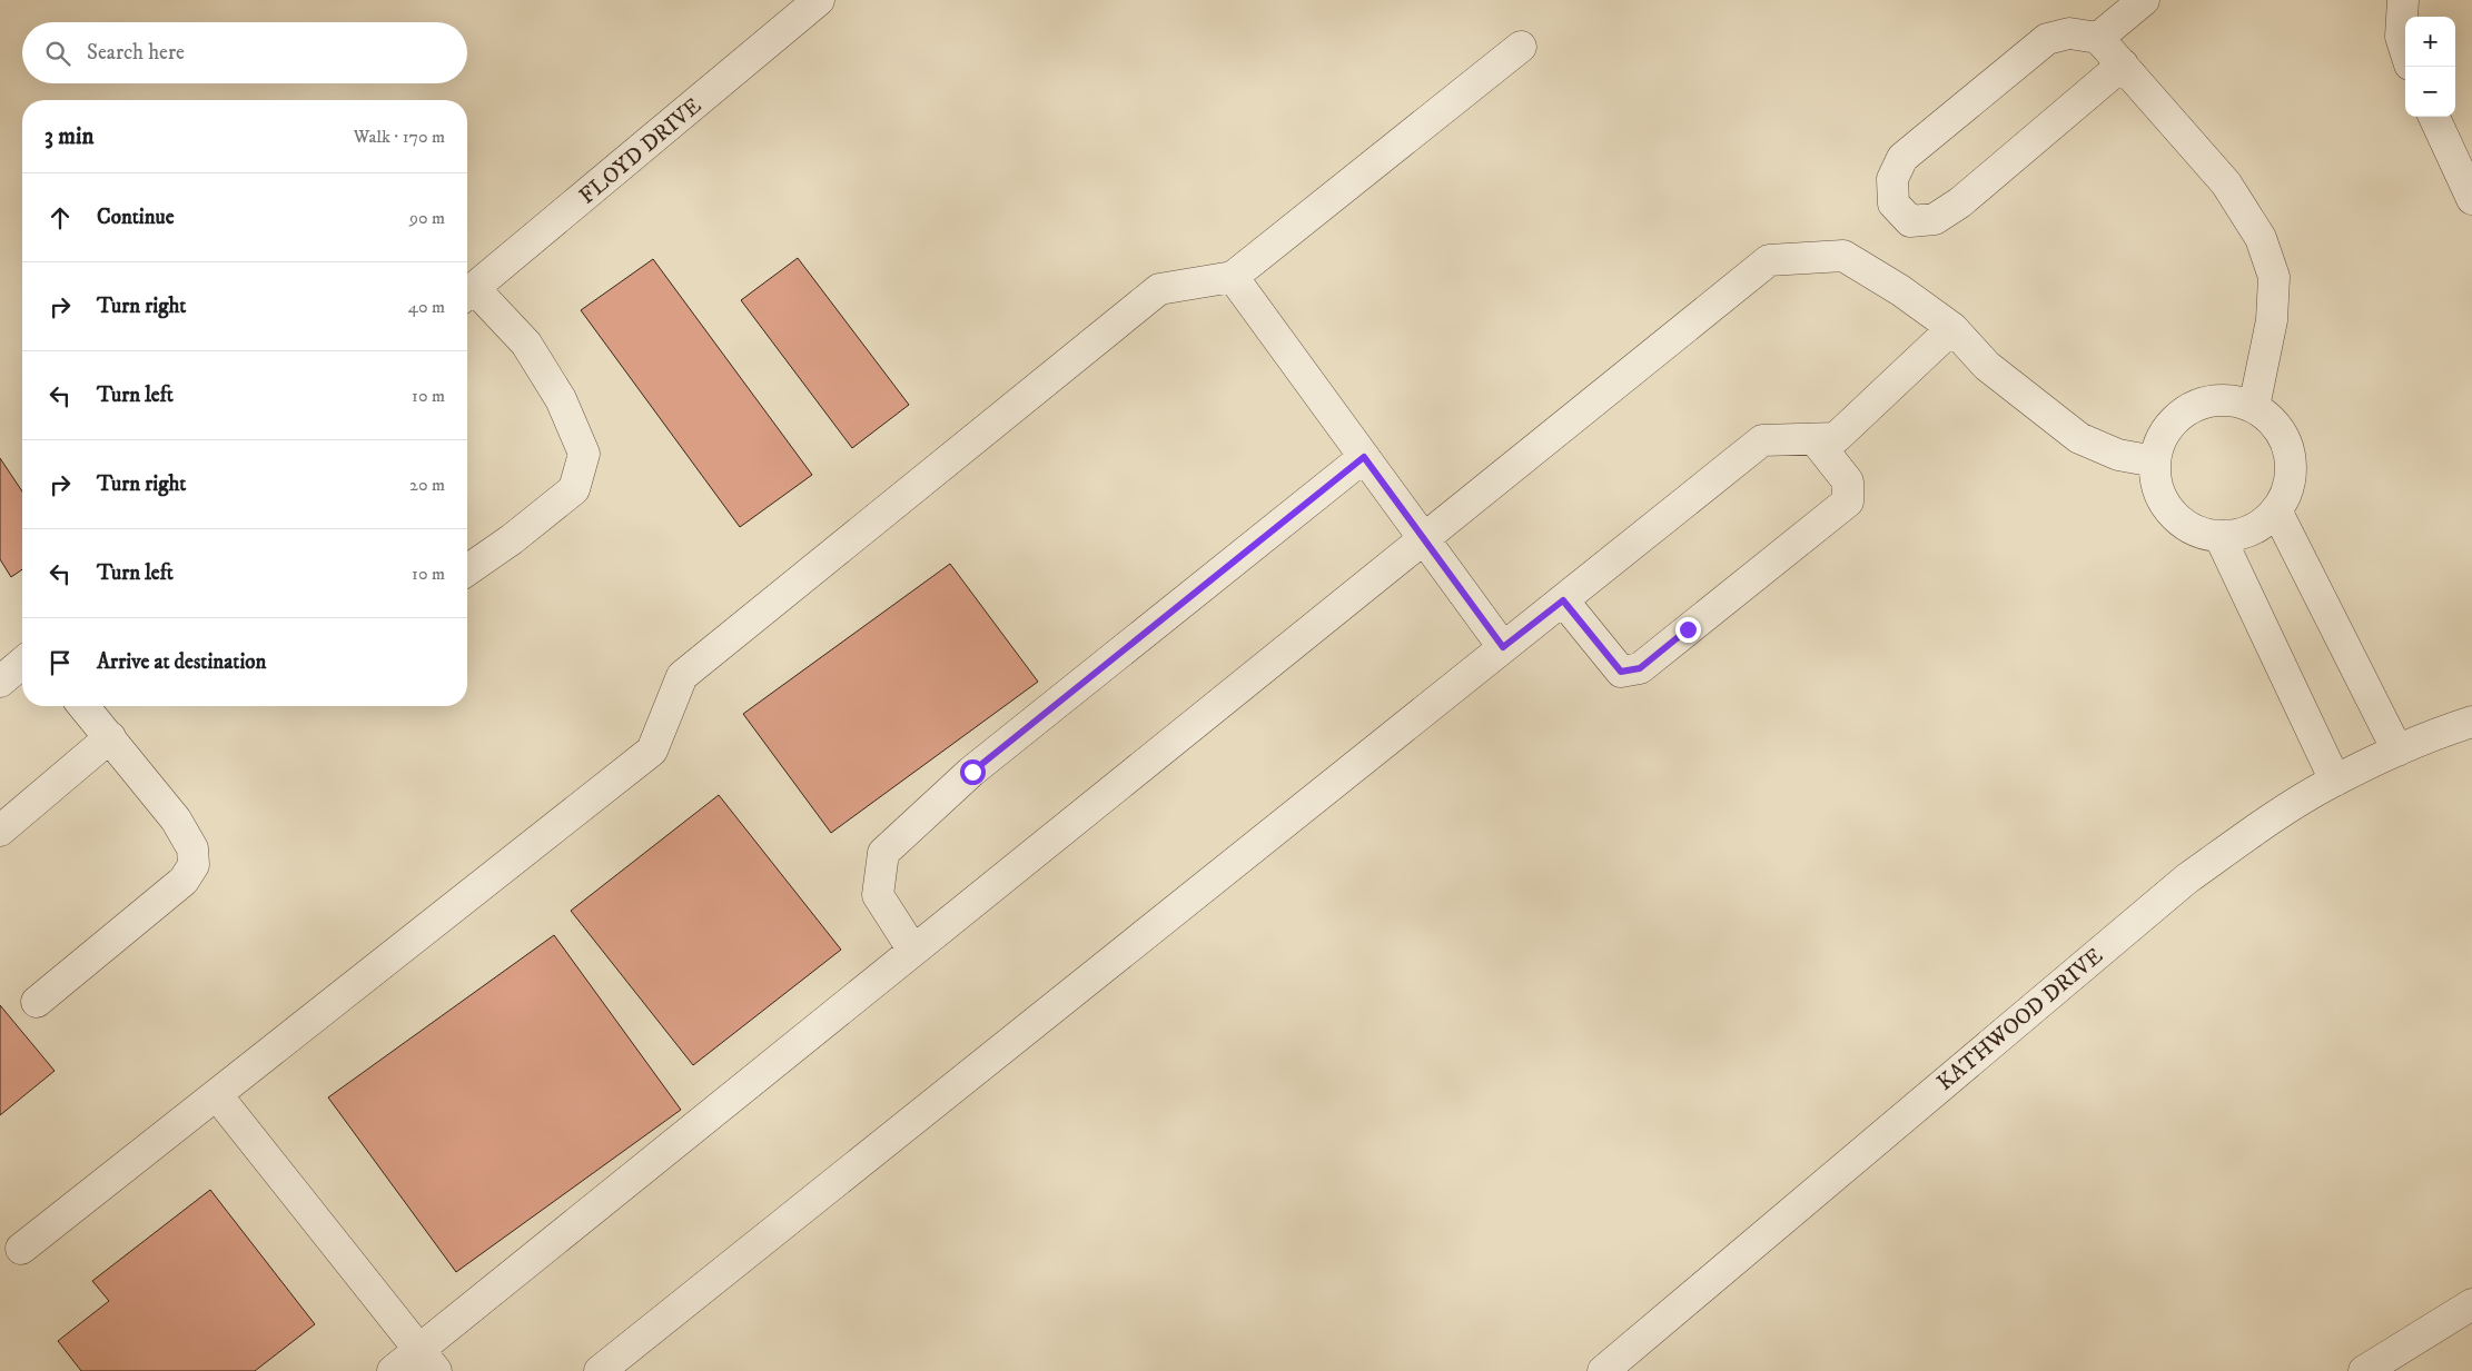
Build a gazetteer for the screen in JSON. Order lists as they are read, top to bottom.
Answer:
{
  "streets": {
    "street": ["FLOYD DRIVE", "KATHWOOD DRIVE"]
  },
  "page": {
    "map_buttons": ["+", "−"],
    "search": "Search here",
    "heading": ["3 min", "Walk · 170 m"],
    "list": [
      ["Continue", "90 m"],
      ["Turn right", "40 m"],
      ["Turn left", "10 m"],
      ["Turn right", "20 m"],
      ["Turn left", "10 m"],
      "Arrive at destination"
    ]
  }
}
